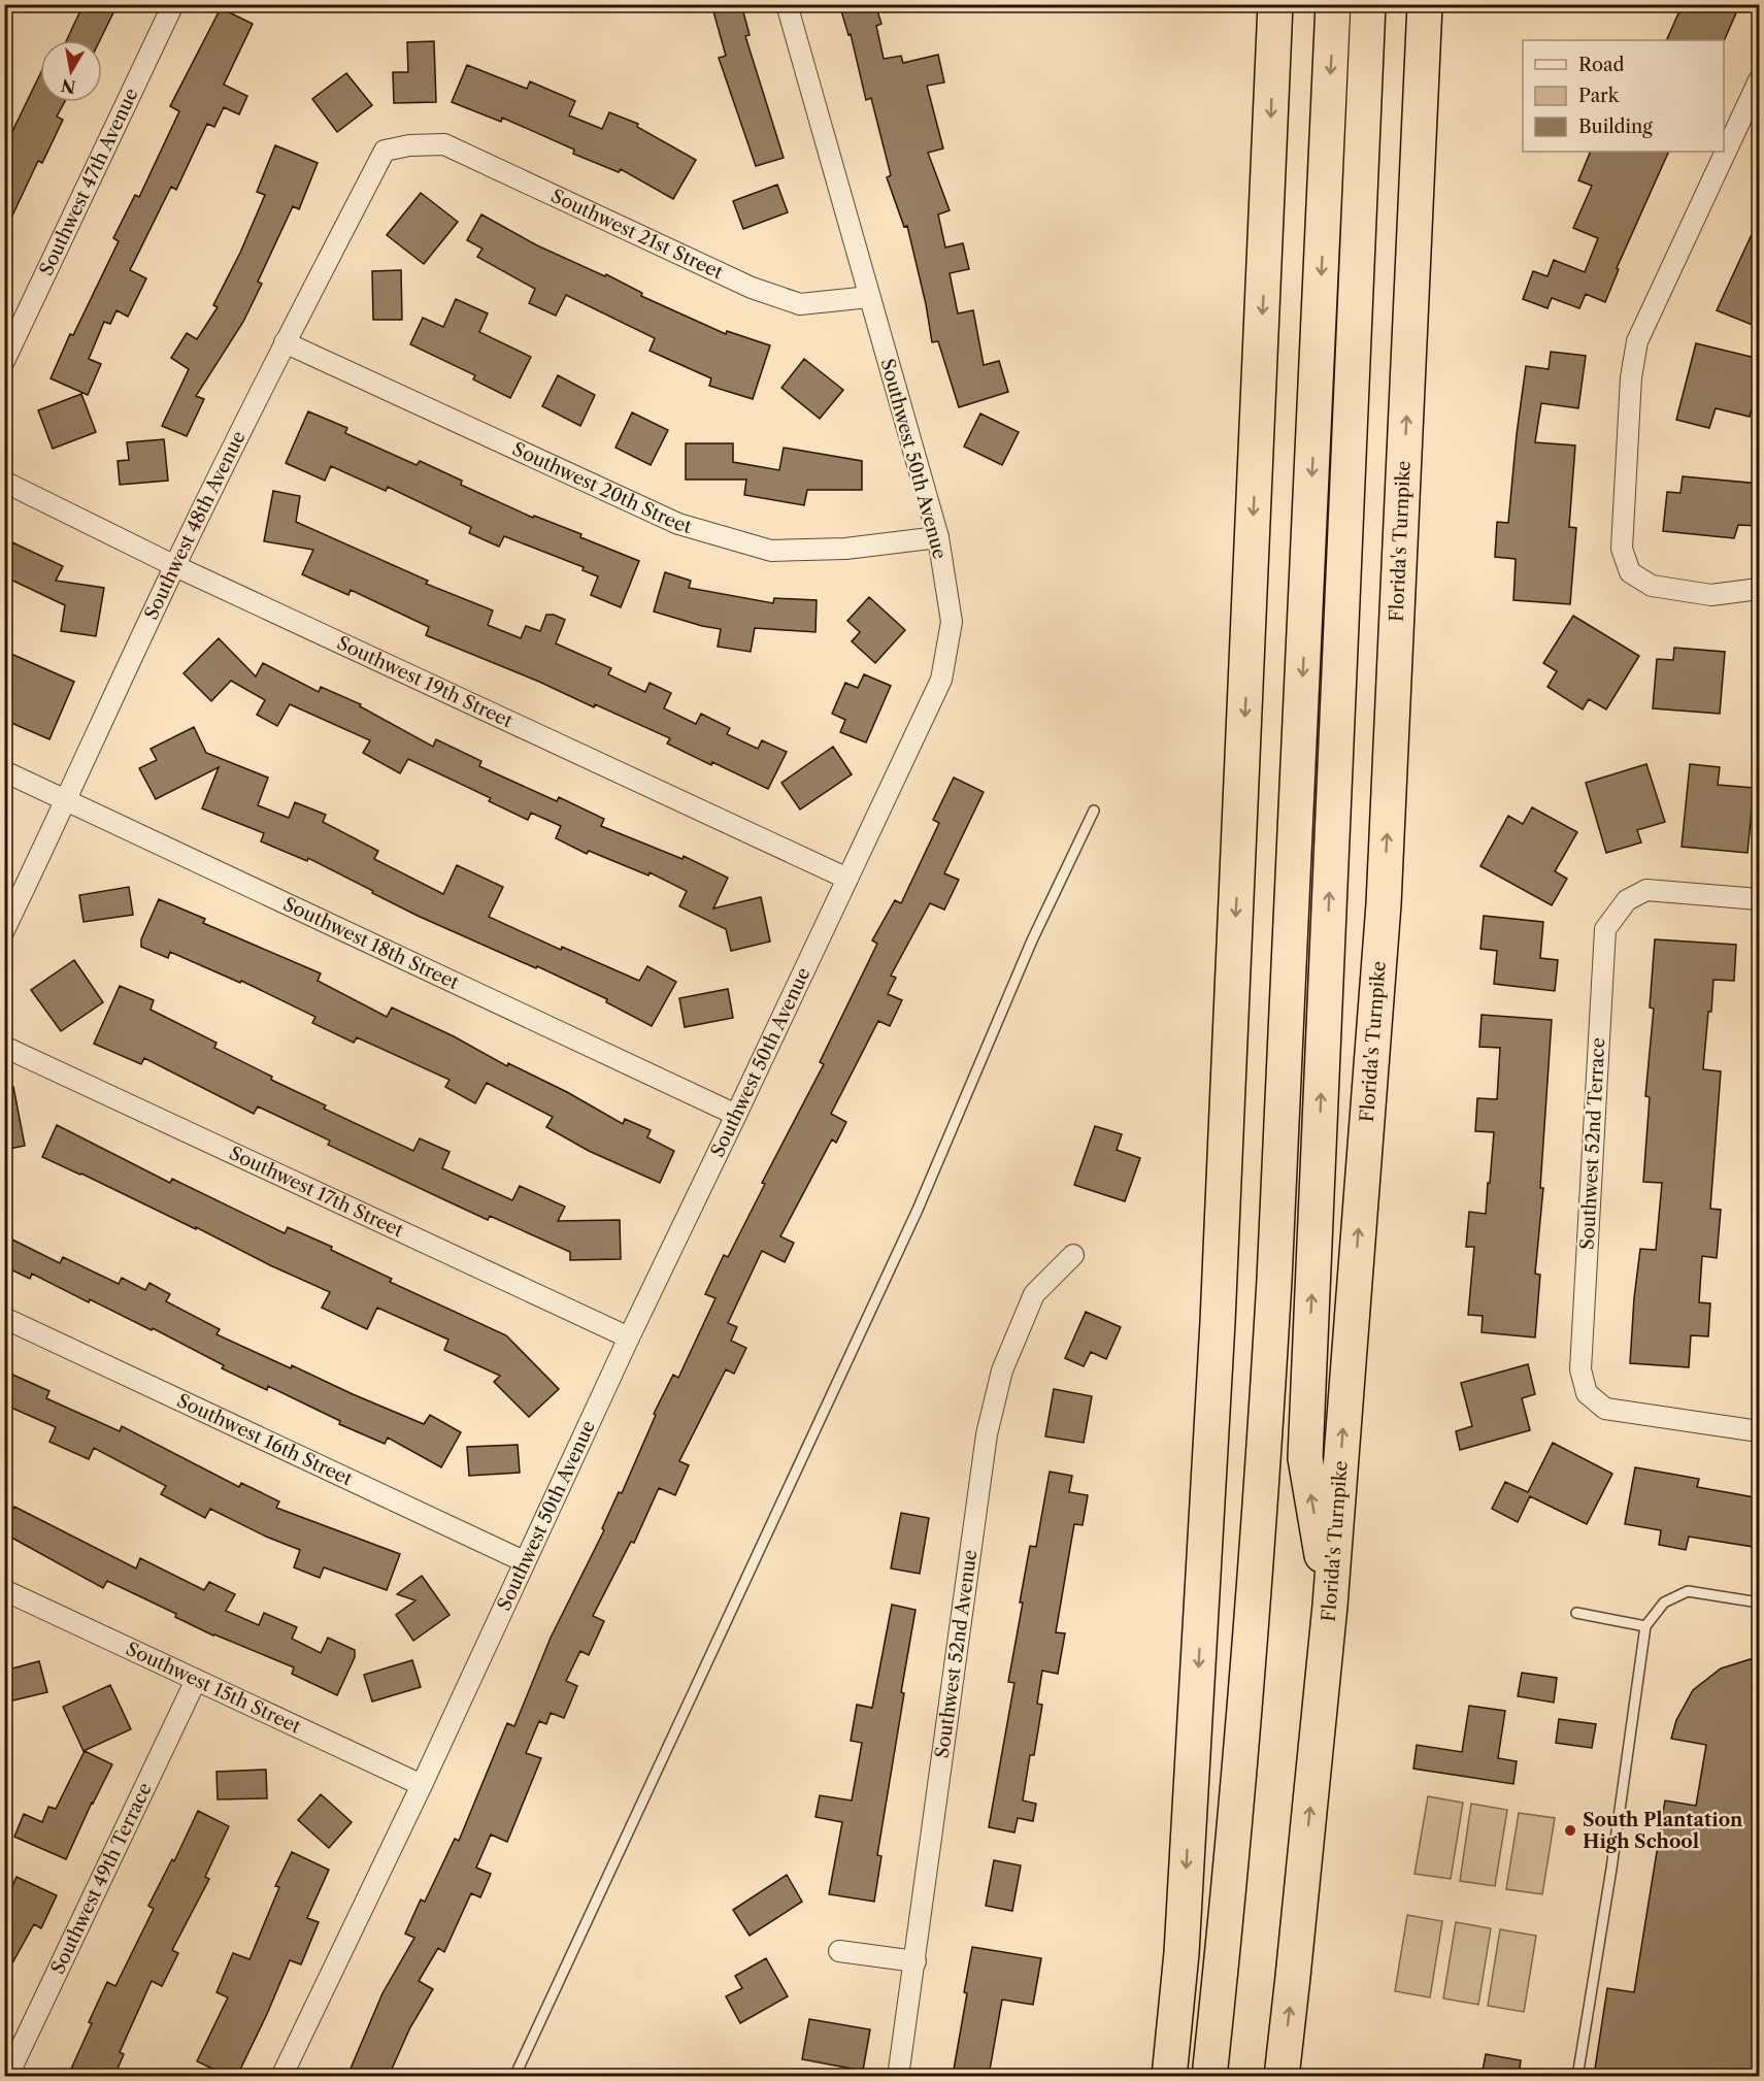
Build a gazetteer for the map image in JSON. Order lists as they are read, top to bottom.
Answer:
{
  "streets": {
    "highway": ["Florida's Turnpike"],
    "street": [
      "Southwest 47th Avenue",
      "Southwest 21st Street",
      "Southwest 50th Avenue",
      "Southwest 20th Street",
      "Southwest 48th Avenue",
      "Southwest 19th Street",
      "Southwest 18th Street",
      "Southwest 52nd Terrace",
      "Southwest 17th Street",
      "Southwest 16th Street",
      "Southwest 52nd Avenue",
      "Southwest 15th Street",
      "Southwest 49th Terrace"
    ]
  },
  "crossings": [
    ["Southwest 21st Street", "Southwest 50th Avenue"],
    ["Southwest 21st Street", "Southwest 48th Avenue"],
    ["Southwest 50th Avenue", "Southwest 20th Street"],
    ["Southwest 50th Avenue", "Southwest 19th Street"],
    ["Southwest 50th Avenue", "Southwest 18th Street"],
    ["Southwest 50th Avenue", "Southwest 17th Street"],
    ["Southwest 50th Avenue", "Southwest 16th Street"],
    ["Southwest 50th Avenue", "Southwest 15th Street"],
    ["Southwest 20th Street", "Southwest 48th Avenue"],
    ["Southwest 48th Avenue", "Southwest 19th Street"],
    ["Southwest 48th Avenue", "Southwest 18th Street"],
    ["Southwest 15th Street", "Southwest 49th Terrace"]
  ],
  "places": ["South Plantation High School"],
  "legend": ["Road", "Park", "Building"],
  "north": "bottom"
}
